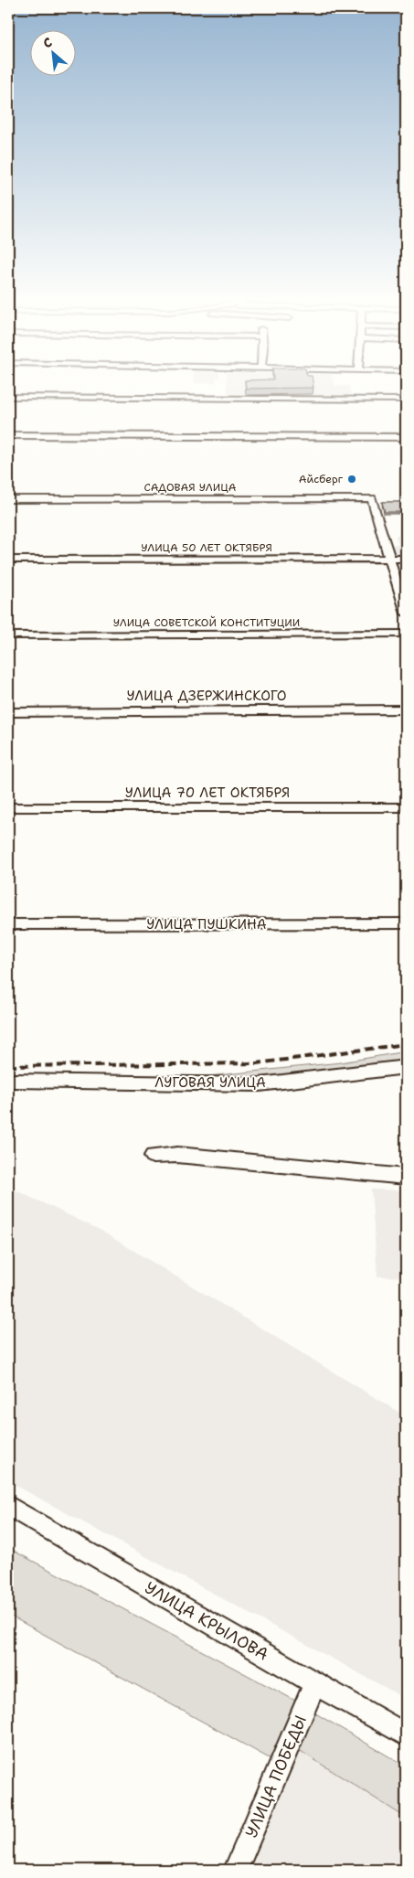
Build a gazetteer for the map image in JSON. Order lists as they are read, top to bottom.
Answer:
{
  "streets": {
    "street": [
      "САДОВАЯ УЛИЦА",
      "УЛИЦА 50 ЛЕТ ОКТЯБРЯ",
      "УЛИЦА СОВЕТСКОЙ КОНСТИТУЦИИ",
      "УЛИЦА ДЗЕРЖИНСКОГО",
      "УЛИЦА 70 ЛЕТ ОКТЯБРЯ",
      "УЛИЦА ПУШКИНА",
      "ЛУГОВАЯ УЛИЦА",
      "УЛИЦА КРЫЛОВА",
      "УЛИЦА ПОБЕДЫ"
    ]
  },
  "crossings": [
    ["САДОВАЯ УЛИЦА", "УЛИЦА 50 ЛЕТ ОКТЯБРЯ"],
    ["УЛИЦА КРЫЛОВА", "УЛИЦА ПОБЕДЫ"]
  ],
  "places": ["Айсберг"],
  "north": "top left"
}
